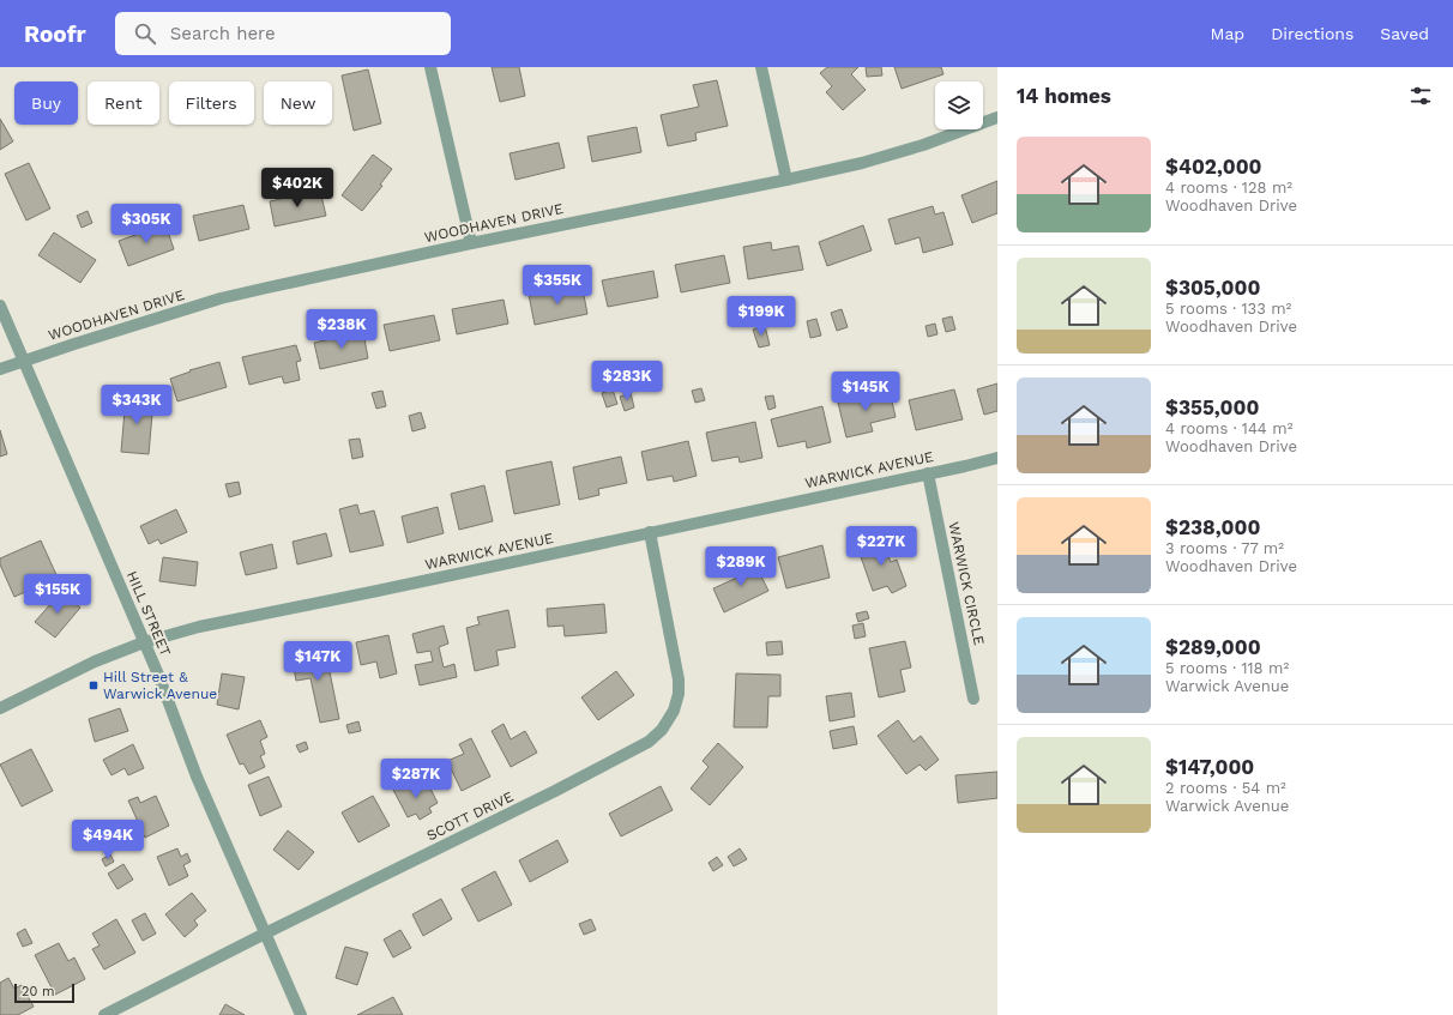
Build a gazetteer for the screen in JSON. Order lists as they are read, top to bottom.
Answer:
{
  "streets": {
    "street": [
      "WOODHAVEN DRIVE",
      "WARWICK AVENUE",
      "WARWICK CIRCLE",
      "HILL STREET",
      "SCOTT DRIVE"
    ]
  },
  "crossings": [
    ["WOODHAVEN DRIVE", "HILL STREET"],
    ["WARWICK AVENUE", "WARWICK CIRCLE"],
    ["WARWICK AVENUE", "HILL STREET"],
    ["WARWICK AVENUE", "SCOTT DRIVE"],
    ["HILL STREET", "SCOTT DRIVE"]
  ],
  "places": {
    "transit": ["Hill Street & Warwick Avenue"]
  },
  "scale_bar": "20 m",
  "page": {
    "header": "Roofr",
    "search": "Search here",
    "nav": ["Map", "Directions", "Saved"],
    "heading": "14 homes",
    "chip": [
      "Buy",
      "Rent",
      "Filters",
      "New"
    ],
    "list": [
      {
        "name": "$402,000",
        "note": "4 rooms · 128 m² · Woodhaven Drive"
      },
      {
        "name": "$305,000",
        "note": "5 rooms · 133 m² · Woodhaven Drive"
      },
      {
        "name": "$355,000",
        "note": "4 rooms · 144 m² · Woodhaven Drive"
      },
      {
        "name": "$238,000",
        "note": "3 rooms · 77 m² · Woodhaven Drive"
      },
      {
        "name": "$289,000",
        "note": "5 rooms · 118 m² · Warwick Avenue"
      },
      {
        "name": "$147,000",
        "note": "2 rooms · 54 m² · Warwick Avenue"
      }
    ],
    "price": [
      "$402K",
      "$305K",
      "$355K",
      "$199K",
      "$238K",
      "$283K",
      "$145K",
      "$343K",
      "$227K",
      "$289K",
      "$155K",
      "$147K",
      "$287K",
      "$494K"
    ],
    "scale": "20 m"
  }
}
